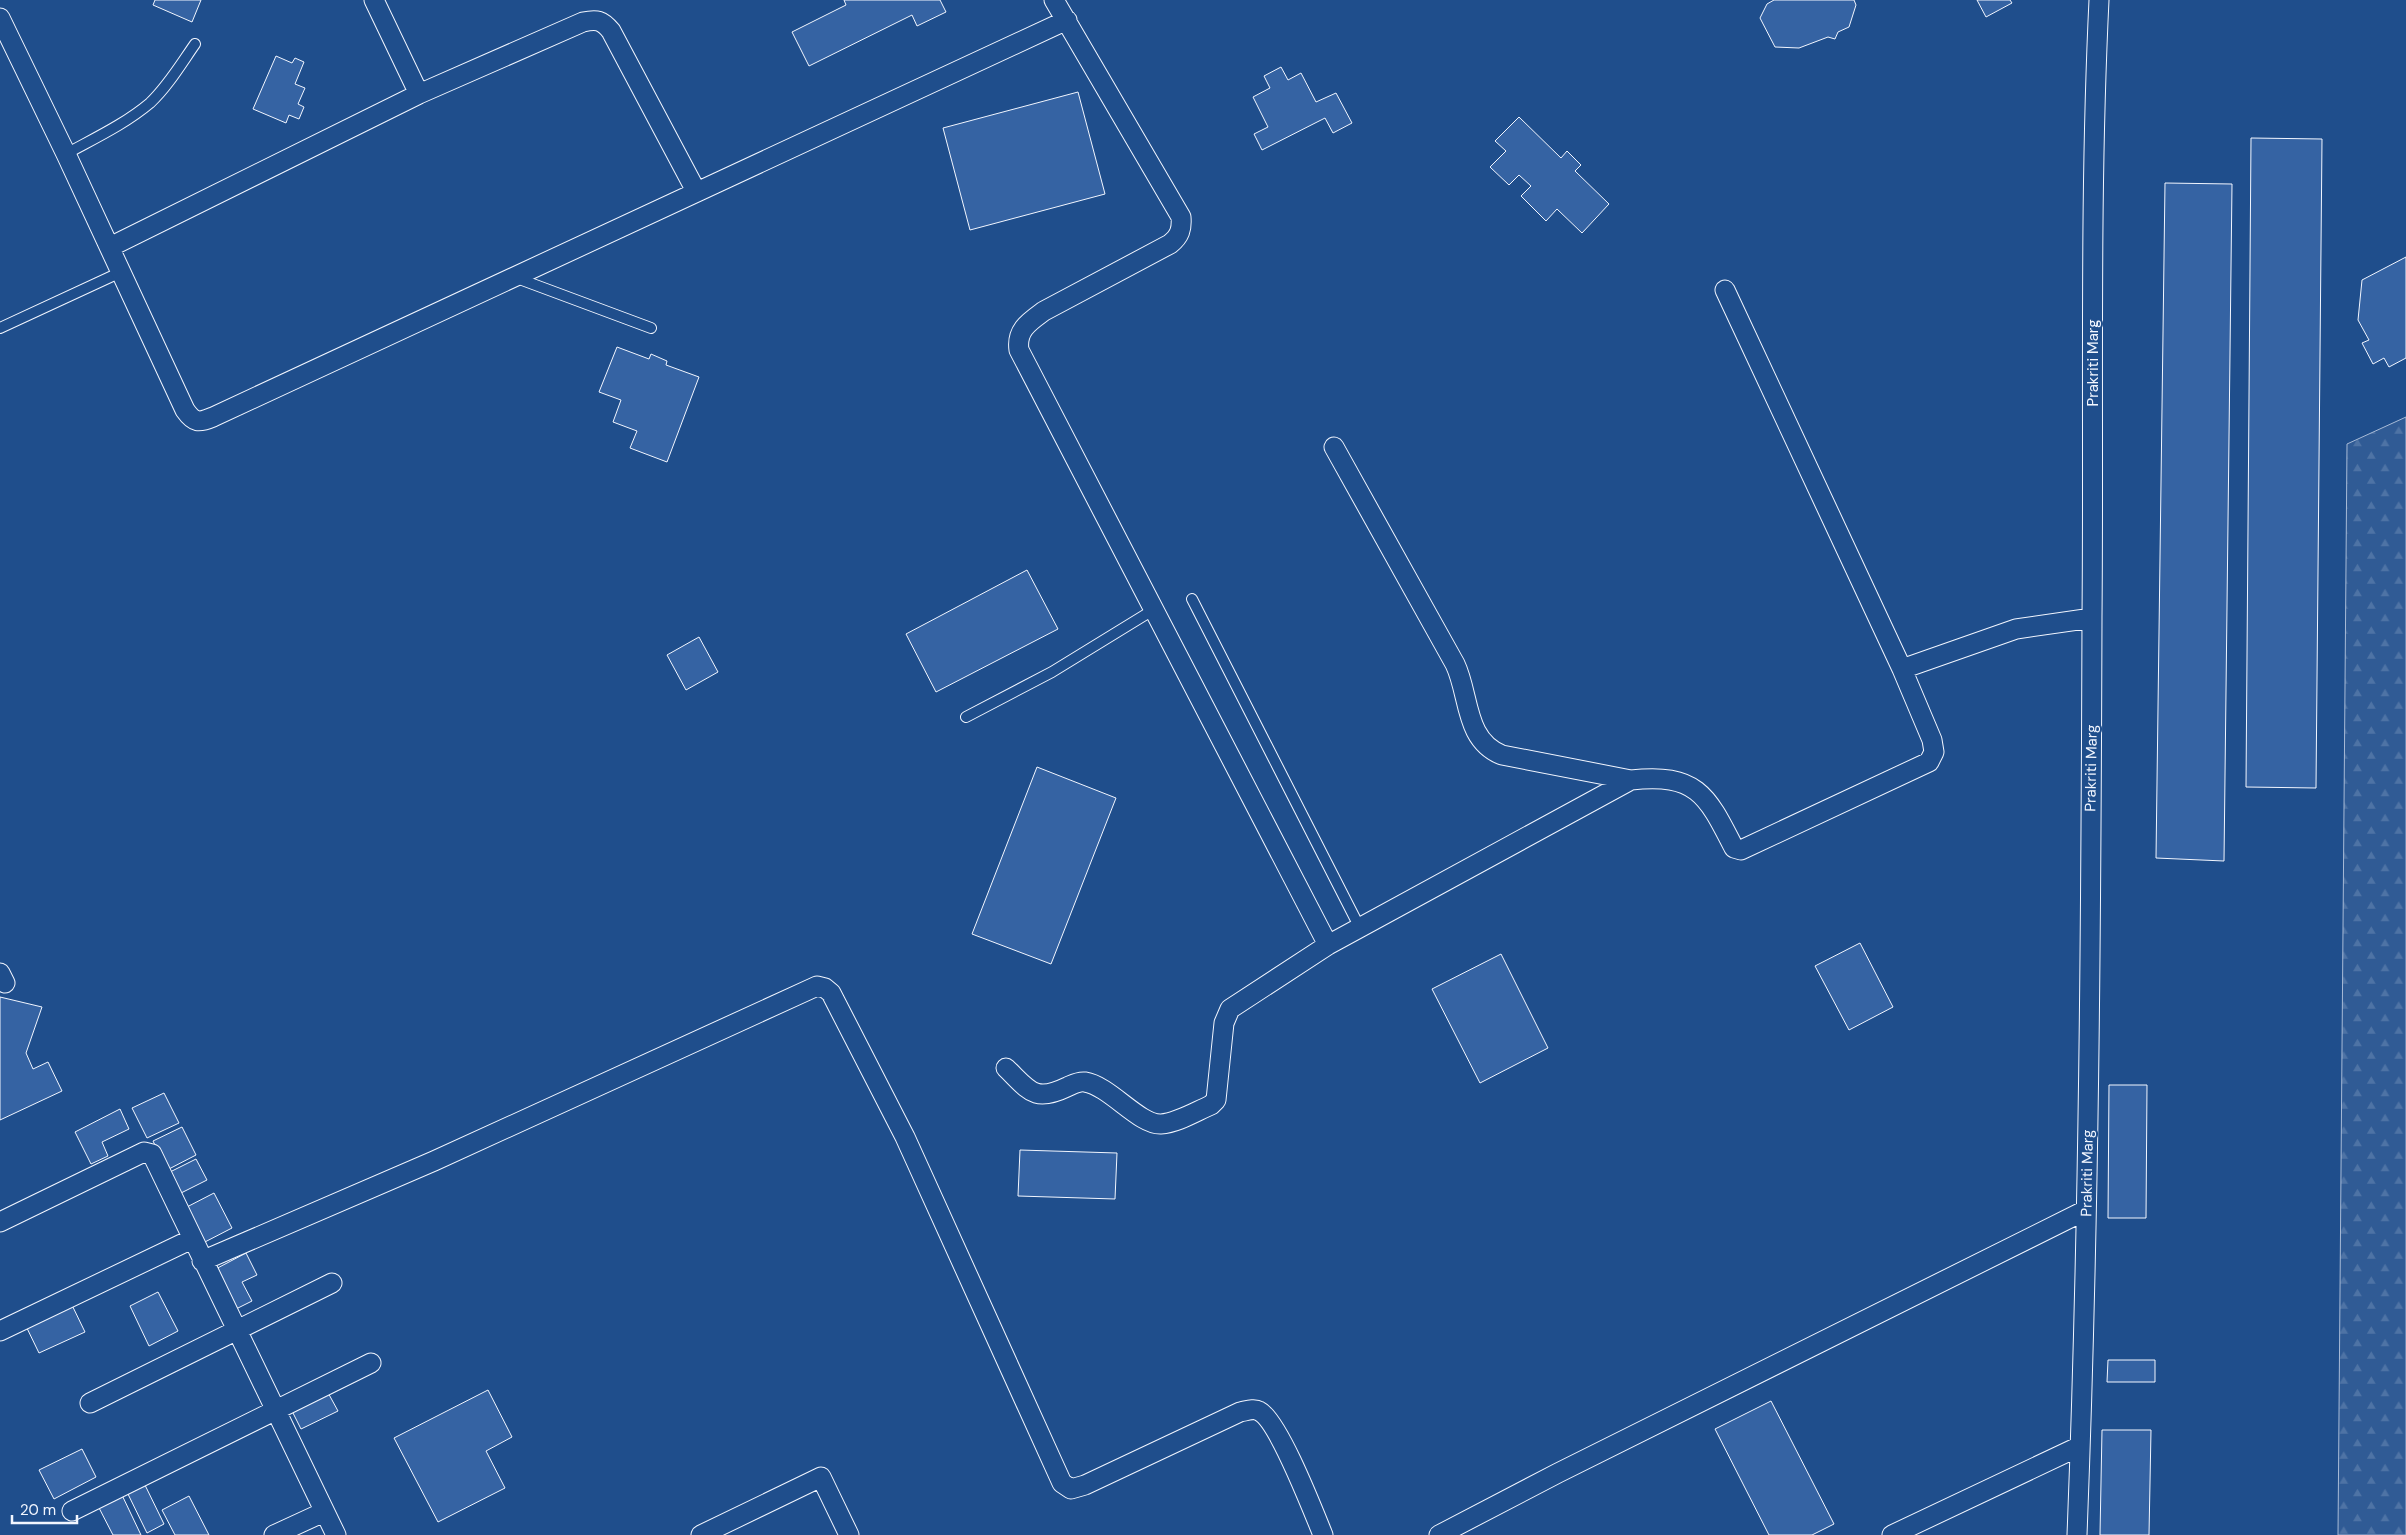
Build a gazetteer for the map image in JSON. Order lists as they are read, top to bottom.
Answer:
{
  "streets": {
    "street": ["Prakriti Marg"]
  },
  "scale_bar": "20 m"
}
